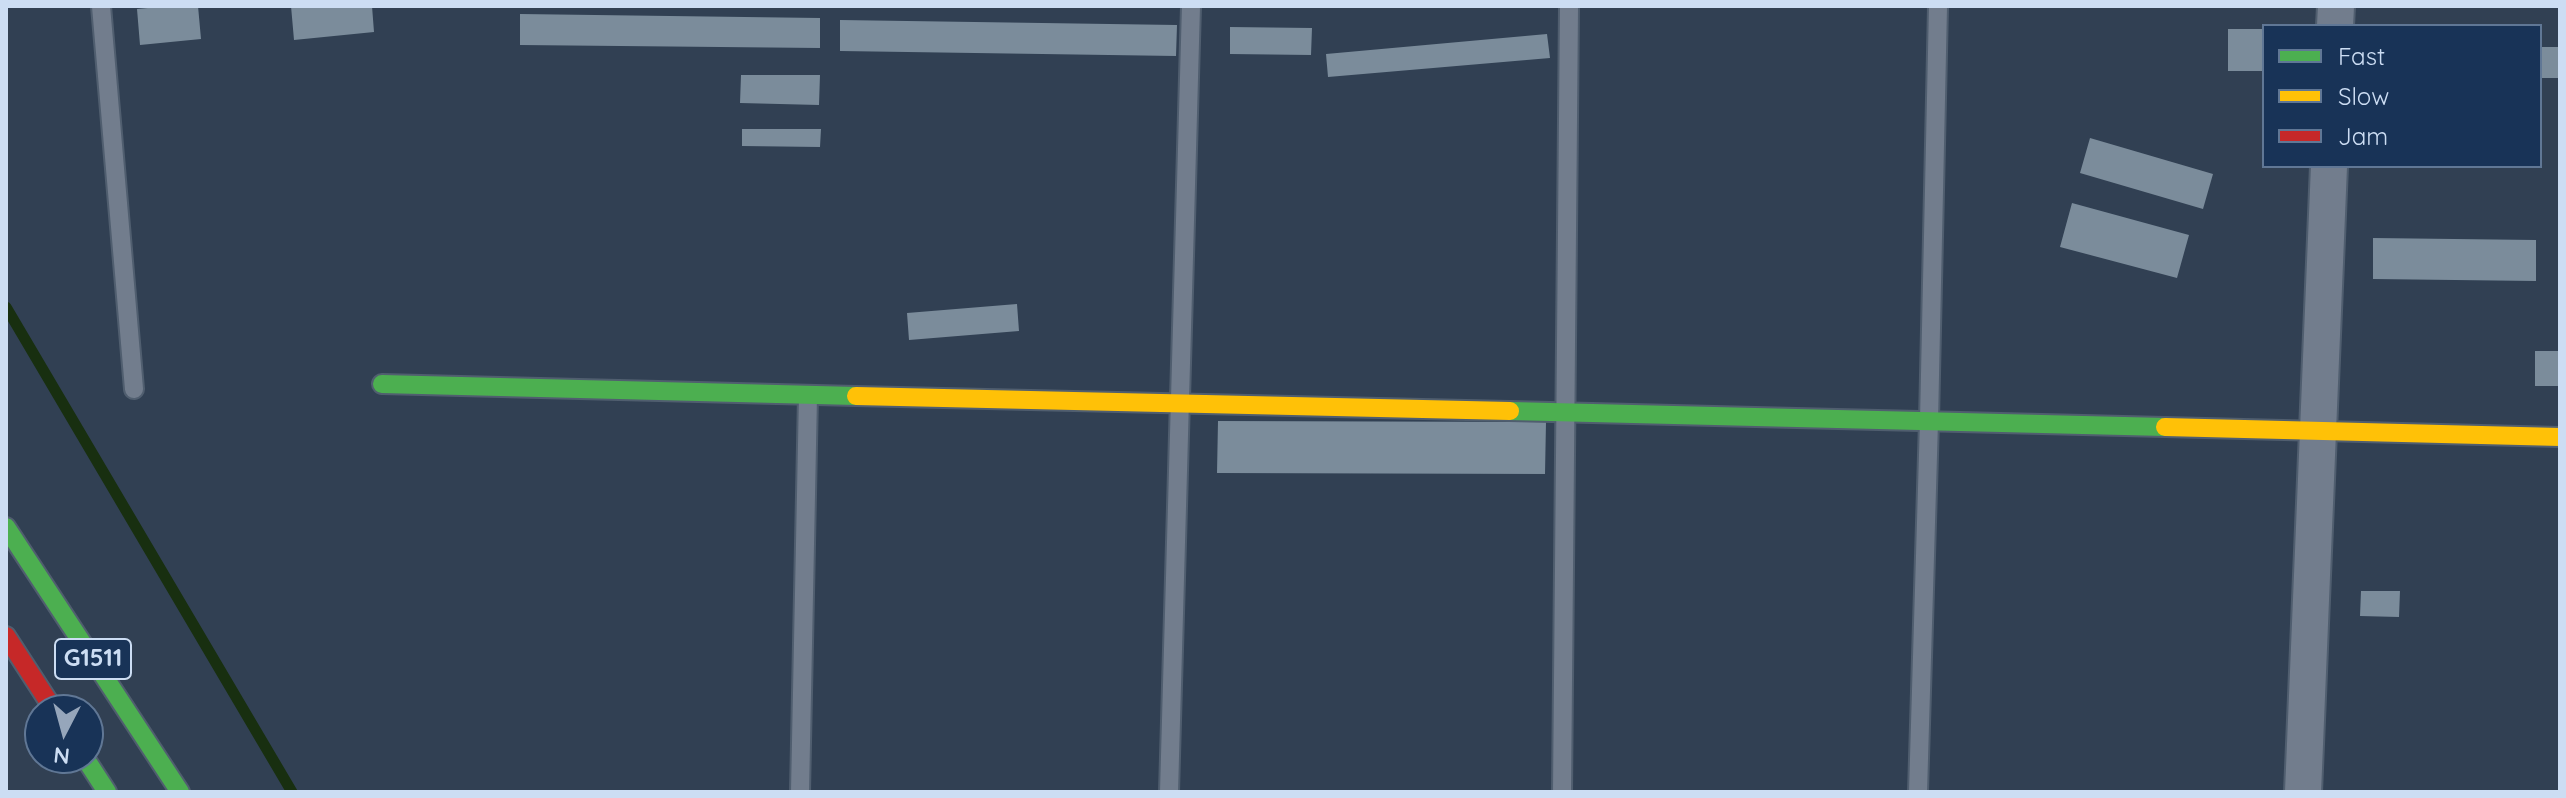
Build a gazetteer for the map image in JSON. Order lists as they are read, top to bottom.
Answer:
{
  "streets": {
    "main road": ["G1511"]
  },
  "legend": ["Fast", "Slow", "Jam"],
  "north": "bottom"
}
